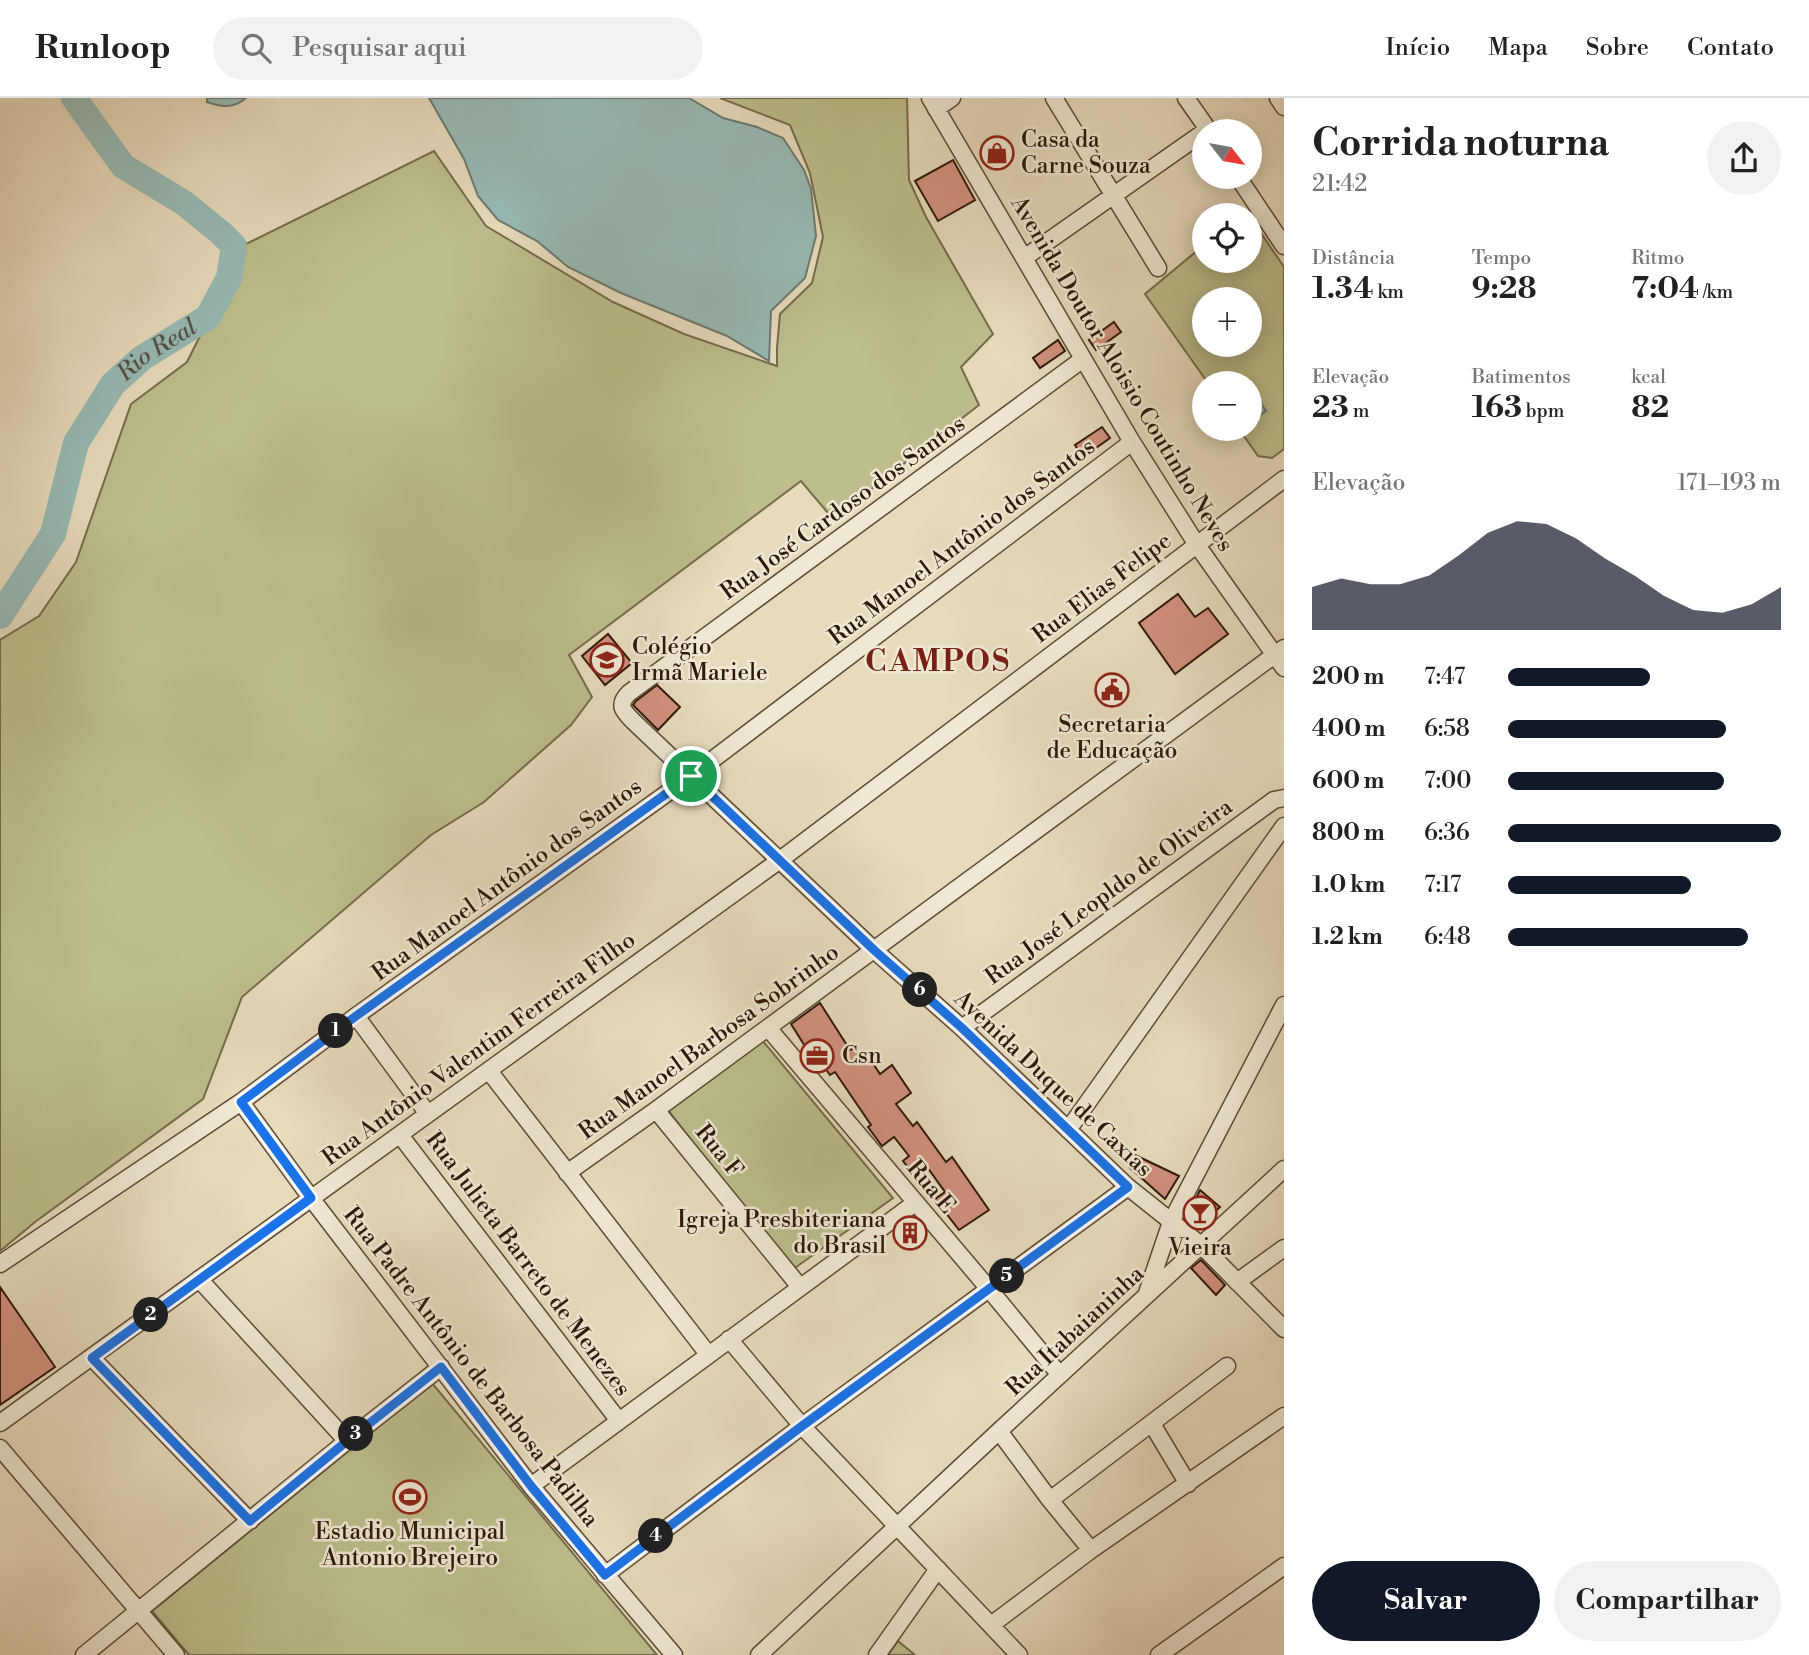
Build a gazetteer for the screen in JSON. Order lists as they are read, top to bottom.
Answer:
{
  "streets": {
    "street": [
      "Avenida Doutor Aloisio Coutinho Neves",
      "Rua José Cardoso dos Santos",
      "Rua Manoel Antônio dos Santos",
      "Rua Elias Felipe",
      "Rua José Leopldo de Oliveira",
      "Rua Manoel Barbosa Sobrinho",
      "Rua Antônio Valentim Ferreira Filho",
      "Avenida Duque de Caxias",
      "Rua F",
      "Rua E",
      "Rua Julieta Barreto de Menezes",
      "Rua Itabaianinha",
      "Rua Padre Antônio de Barbosa Padilha"
    ]
  },
  "crossings": [
    ["Avenida Doutor Aloisio Coutinho Neves", "Rua José Cardoso dos Santos"],
    ["Avenida Doutor Aloisio Coutinho Neves", "Rua Manoel Antônio dos Santos"],
    ["Avenida Doutor Aloisio Coutinho Neves", "Rua Elias Felipe"],
    ["Avenida Doutor Aloisio Coutinho Neves", "Rua Manoel Barbosa Sobrinho"],
    ["Rua José Cardoso dos Santos", "Avenida Duque de Caxias"],
    ["Rua Manoel Antônio dos Santos", "Avenida Duque de Caxias"],
    ["Rua Manoel Antônio dos Santos", "Rua Padre Antônio de Barbosa Padilha"],
    ["Rua Elias Felipe", "Rua Antônio Valentim Ferreira Filho"],
    ["Rua Elias Felipe", "Avenida Duque de Caxias"],
    ["Rua José Leopldo de Oliveira", "Avenida Duque de Caxias"],
    ["Rua Manoel Barbosa Sobrinho", "Avenida Duque de Caxias"],
    ["Rua Manoel Barbosa Sobrinho", "Rua F"],
    ["Rua Manoel Barbosa Sobrinho", "Rua E"],
    ["Rua Antônio Valentim Ferreira Filho", "Avenida Duque de Caxias"],
    ["Rua Antônio Valentim Ferreira Filho", "Rua Julieta Barreto de Menezes"],
    ["Rua Antônio Valentim Ferreira Filho", "Rua Padre Antônio de Barbosa Padilha"],
    ["Avenida Duque de Caxias", "Rua Itabaianinha"],
    ["Rua E", "Rua Itabaianinha"]
  ],
  "districts": ["CAMPOS"],
  "water": ["Rio Real"],
  "places": {
    "shop": ["Casa da Carne Souza"],
    "school or university": ["Colégio Irmã Mariele"],
    "public building": ["Secretaria de Educação"],
    "office": ["Csn"],
    "bar": ["Vieira"],
    "building": ["Igreja Presbiteriana do Brasil"],
    "sports": ["Estadio Municipal Antonio Brejeiro"]
  },
  "north": "bottom right",
  "page": {
    "header": "Runloop",
    "search": "Pesquisar aqui",
    "nav": [
      "Início",
      "Mapa",
      "Sobre",
      "Contato"
    ],
    "heading": ["Corrida noturna", "21:42"],
    "map_buttons": ["+", "−"],
    "stats": [
      ["Distância", "1.34 km"],
      ["Tempo", "9:28"],
      ["Ritmo", "7:04 /km"],
      ["Elevação", "23 m"],
      ["Batimentos", "163 bpm"],
      ["kcal", "82"]
    ],
    "chart": ["Elevação", "171–193 m"],
    "list": [
      {
        "name": "200 m",
        "note": "7:47"
      },
      {
        "name": "400 m",
        "note": "6:58"
      },
      {
        "name": "600 m",
        "note": "7:00"
      },
      {
        "name": "800 m",
        "note": "6:36"
      },
      {
        "name": "1.0 km",
        "note": "7:17"
      },
      {
        "name": "1.2 km",
        "note": "6:48"
      }
    ],
    "pins": [
      "6",
      "1",
      "5",
      "2",
      "3",
      "4"
    ],
    "buttons": ["Salvar", "Compartilhar"]
  }
}
